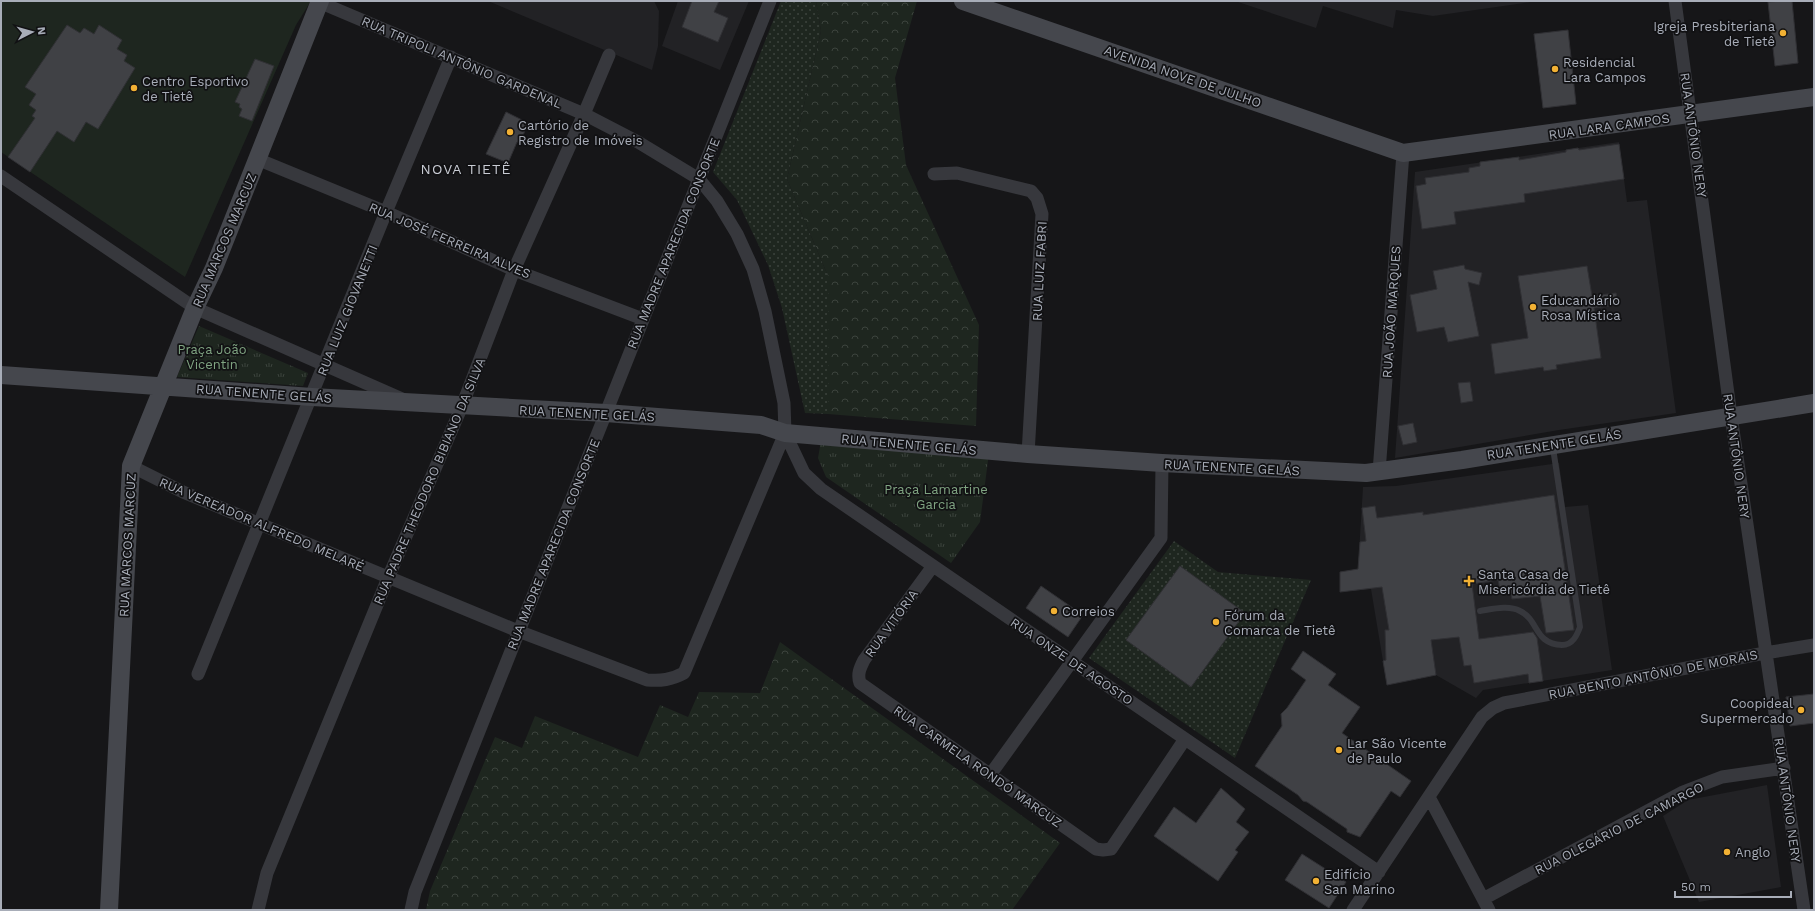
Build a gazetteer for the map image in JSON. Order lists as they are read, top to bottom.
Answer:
{
  "streets": {
    "street": [
      "RUA TRIPOLI ANTÔNIO GARDENAL",
      "AVENIDA NOVE DE JULHO",
      "RUA LARA CAMPOS",
      "RUA ANTÔNIO NERY",
      "RUA MARCOS MARCUZ",
      "RUA JOSÉ FERREIRA ALVES",
      "RUA MADRE APARECIDA CONSORTE",
      "RUA LUIZ FABRI",
      "RUA LUIZ GIOVANETTI",
      "RUA JOÃO MARQUES",
      "RUA TENENTE GELÁS",
      "RUA PADRE THEODORO BIBIANO DA SILVA",
      "RUA VEREADOR ALFREDO MELARÉ",
      "RUA VITÓRIA",
      "RUA ONZE DE AGOSTO",
      "RUA BENTO ANTÔNIO DE MORAIS",
      "RUA CARMELA RONDÓ MARCUZ",
      "RUA OLEGÁRIO DE CAMARGO"
    ]
  },
  "crossings": [
    ["RUA TRIPOLI ANTÔNIO GARDENAL", "RUA MARCOS MARCUZ"],
    ["RUA TRIPOLI ANTÔNIO GARDENAL", "RUA MADRE APARECIDA CONSORTE"],
    ["RUA TRIPOLI ANTÔNIO GARDENAL", "RUA LUIZ GIOVANETTI"],
    ["RUA TRIPOLI ANTÔNIO GARDENAL", "RUA TENENTE GELÁS"],
    ["RUA TRIPOLI ANTÔNIO GARDENAL", "RUA PADRE THEODORO BIBIANO DA SILVA"],
    ["RUA TRIPOLI ANTÔNIO GARDENAL", "RUA VEREADOR ALFREDO MELARÉ"],
    ["RUA TRIPOLI ANTÔNIO GARDENAL", "RUA ONZE DE AGOSTO"],
    ["AVENIDA NOVE DE JULHO", "RUA LARA CAMPOS"],
    ["AVENIDA NOVE DE JULHO", "RUA JOÃO MARQUES"],
    ["RUA LARA CAMPOS", "RUA ANTÔNIO NERY"],
    ["RUA LARA CAMPOS", "RUA JOÃO MARQUES"],
    ["RUA ANTÔNIO NERY", "RUA TENENTE GELÁS"],
    ["RUA ANTÔNIO NERY", "RUA BENTO ANTÔNIO DE MORAIS"],
    ["RUA ANTÔNIO NERY", "RUA OLEGÁRIO DE CAMARGO"],
    ["RUA MARCOS MARCUZ", "RUA JOSÉ FERREIRA ALVES"],
    ["RUA MARCOS MARCUZ", "RUA TENENTE GELÁS"],
    ["RUA MARCOS MARCUZ", "RUA VEREADOR ALFREDO MELARÉ"],
    ["RUA JOSÉ FERREIRA ALVES", "RUA MADRE APARECIDA CONSORTE"],
    ["RUA JOSÉ FERREIRA ALVES", "RUA LUIZ GIOVANETTI"],
    ["RUA JOSÉ FERREIRA ALVES", "RUA PADRE THEODORO BIBIANO DA SILVA"],
    ["RUA MADRE APARECIDA CONSORTE", "RUA TENENTE GELÁS"],
    ["RUA MADRE APARECIDA CONSORTE", "RUA VEREADOR ALFREDO MELARÉ"],
    ["RUA LUIZ FABRI", "RUA TENENTE GELÁS"],
    ["RUA LUIZ GIOVANETTI", "RUA TENENTE GELÁS"],
    ["RUA LUIZ GIOVANETTI", "RUA VEREADOR ALFREDO MELARÉ"],
    ["RUA JOÃO MARQUES", "RUA TENENTE GELÁS"],
    ["RUA TENENTE GELÁS", "RUA PADRE THEODORO BIBIANO DA SILVA"],
    ["RUA TENENTE GELÁS", "RUA VEREADOR ALFREDO MELARÉ"],
    ["RUA TENENTE GELÁS", "RUA ONZE DE AGOSTO"],
    ["RUA PADRE THEODORO BIBIANO DA SILVA", "RUA VEREADOR ALFREDO MELARÉ"],
    ["RUA VEREADOR ALFREDO MELARÉ", "RUA ONZE DE AGOSTO"],
    ["RUA VITÓRIA", "RUA ONZE DE AGOSTO"],
    ["RUA VITÓRIA", "RUA CARMELA RONDÓ MARCUZ"],
    ["RUA ONZE DE AGOSTO", "RUA CARMELA RONDÓ MARCUZ"]
  ],
  "districts": ["NOVA TIETÊ"],
  "parks": ["Praça João Vicentin", "Praça Lamartine Garcia"],
  "places": {
    "other": [
      "Igreja Presbiteriana de Tietê",
      "Residencial Lara Campos",
      "Centro Esportivo de Tietê",
      "Cartório de Registro de Imóveis",
      "Educandário Rosa Mística",
      "Correios",
      "Fórum da Comarca de Tietê",
      "Coopideal Supermercado",
      "Lar São Vicente de Paulo",
      "Anglo",
      "Edifício San Marino"
    ],
    "health": ["Santa Casa de Misericórdia de Tietê"]
  },
  "scale_bar": "50 m",
  "north": "right"
}
